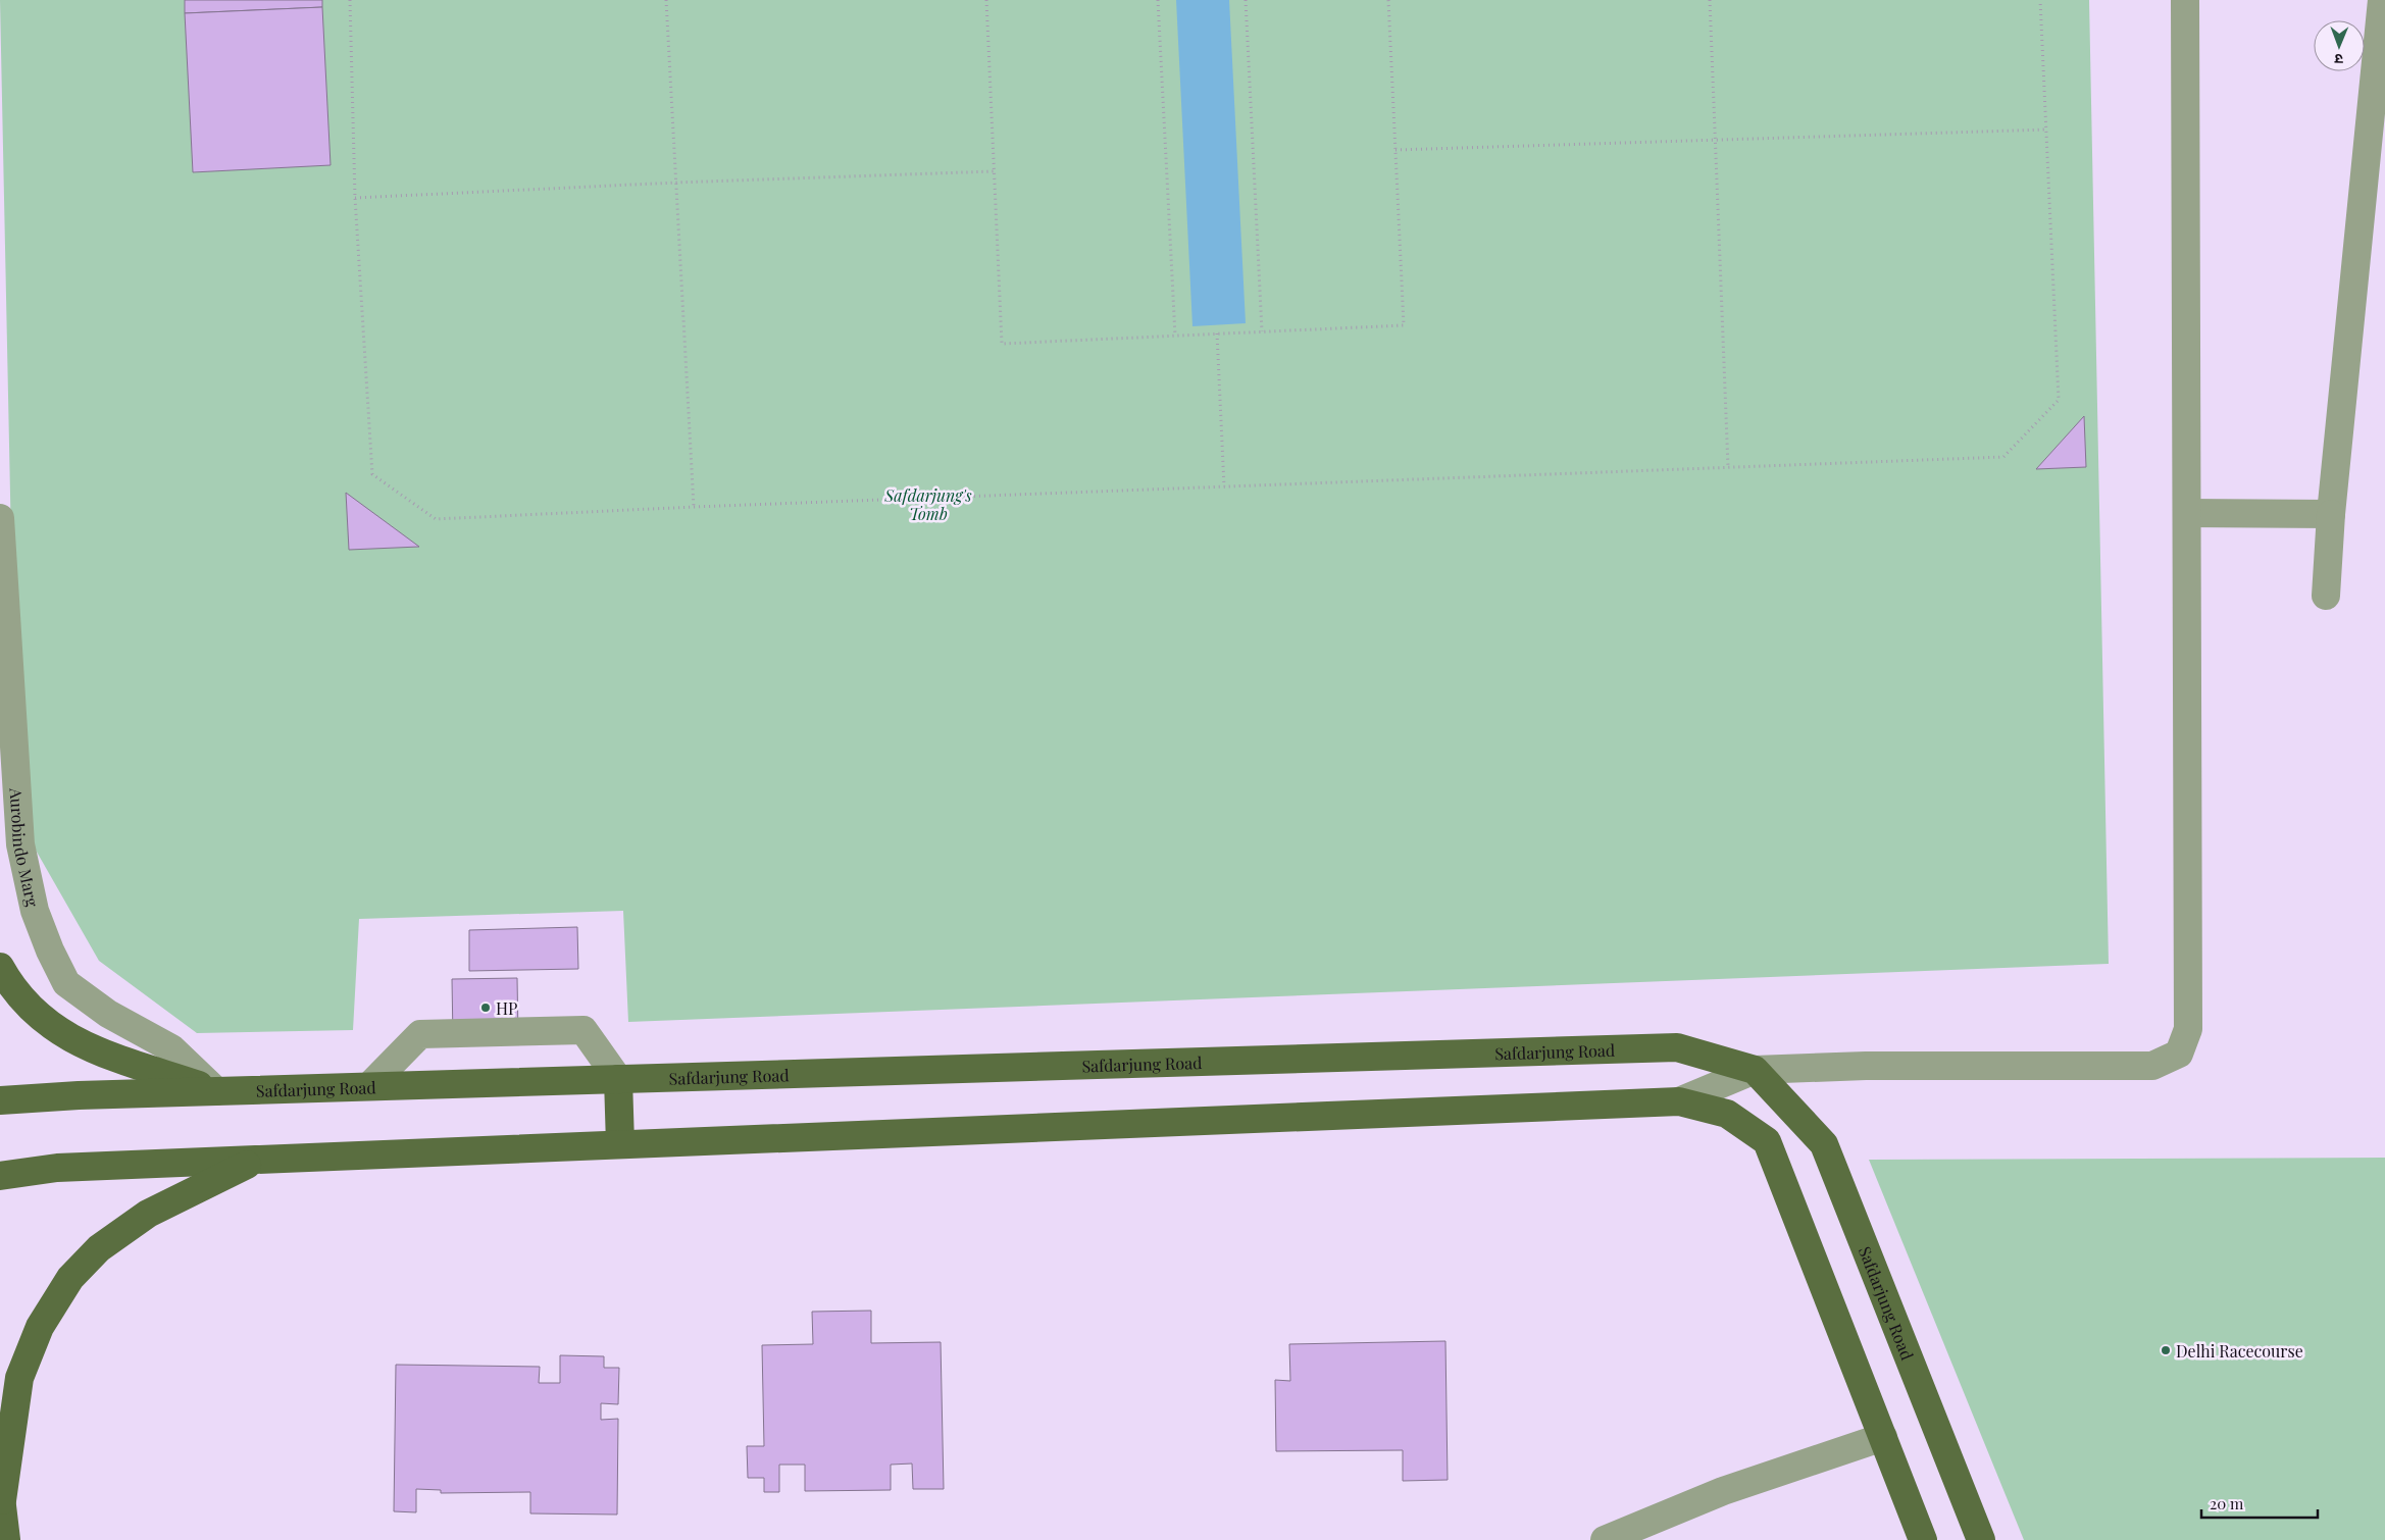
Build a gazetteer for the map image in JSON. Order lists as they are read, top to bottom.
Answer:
{
  "streets": {
    "main road": ["Safdarjung Road"],
    "street": ["Aurobindo Marg"]
  },
  "crossings": [
    ["Aurobindo Marg", "Safdarjung Road"]
  ],
  "parks": ["Safdarjung's Tomb"],
  "places": ["HP", "Delhi Racecourse"],
  "scale_bar": "20 m",
  "north": "bottom"
}
